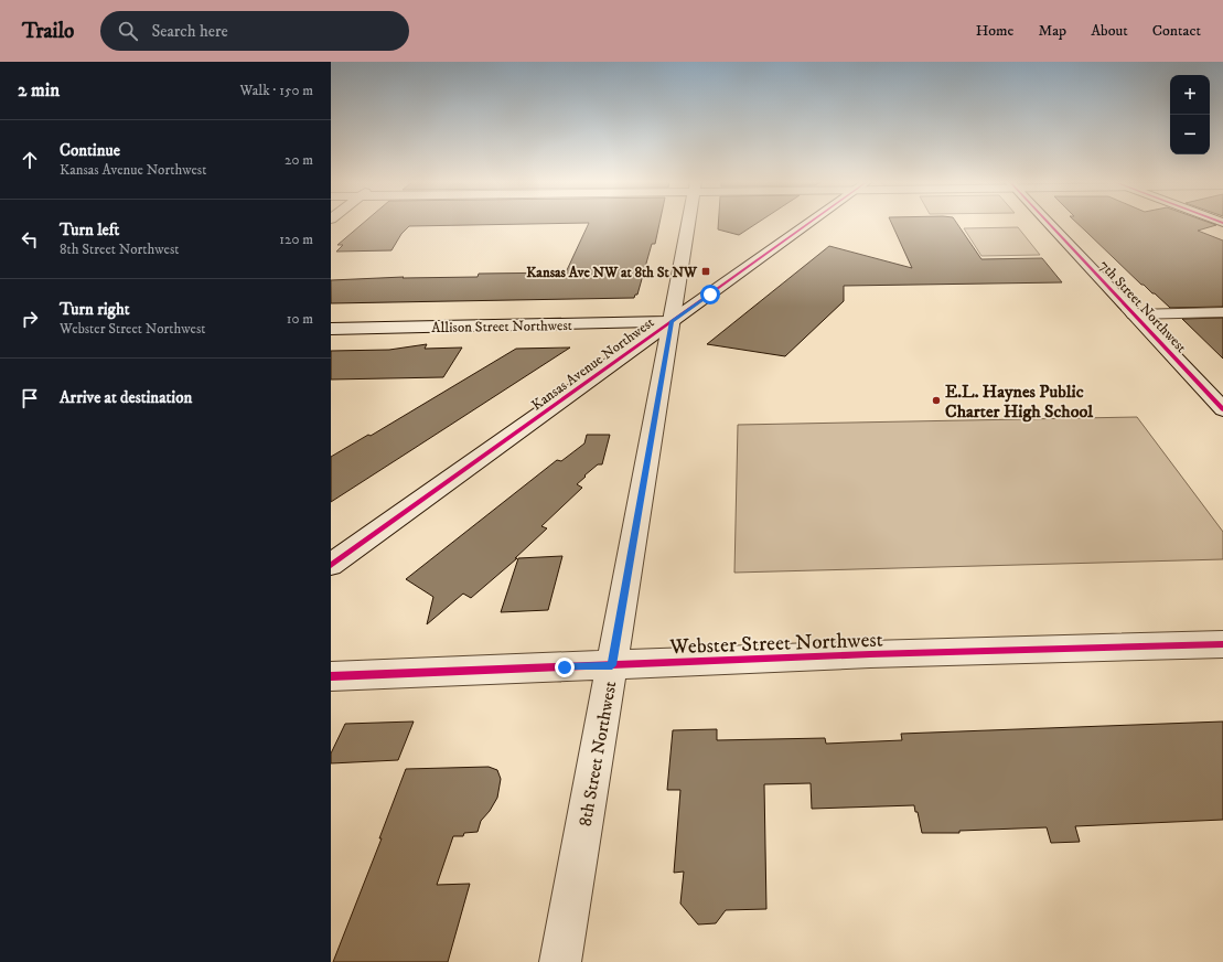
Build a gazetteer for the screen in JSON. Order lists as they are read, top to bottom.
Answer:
{
  "streets": {
    "street": [
      "7th Street Northwest",
      "Allison Street Northwest",
      "Kansas Avenue Northwest",
      "Webster Street Northwest",
      "8th Street Northwest"
    ]
  },
  "crossings": [
    ["Allison Street Northwest", "Kansas Avenue Northwest"],
    ["Allison Street Northwest", "8th Street Northwest"],
    ["Kansas Avenue Northwest", "8th Street Northwest"],
    ["Webster Street Northwest", "8th Street Northwest"]
  ],
  "places": {
    "transit": ["Kansas Ave NW at 8th St NW"],
    "other": ["E.L. Haynes Public Charter High School"]
  },
  "page": {
    "header": "Trailo",
    "search": "Search here",
    "nav": [
      "Home",
      "Map",
      "About",
      "Contact"
    ],
    "heading": ["2 min", "Walk · 150 m"],
    "map_buttons": ["+", "−"],
    "list": [
      ["Continue", "Kansas Avenue Northwest", "20 m"],
      ["Turn left", "8th Street Northwest", "120 m"],
      ["Turn right", "Webster Street Northwest", "10 m"],
      "Arrive at destination"
    ]
  }
}
